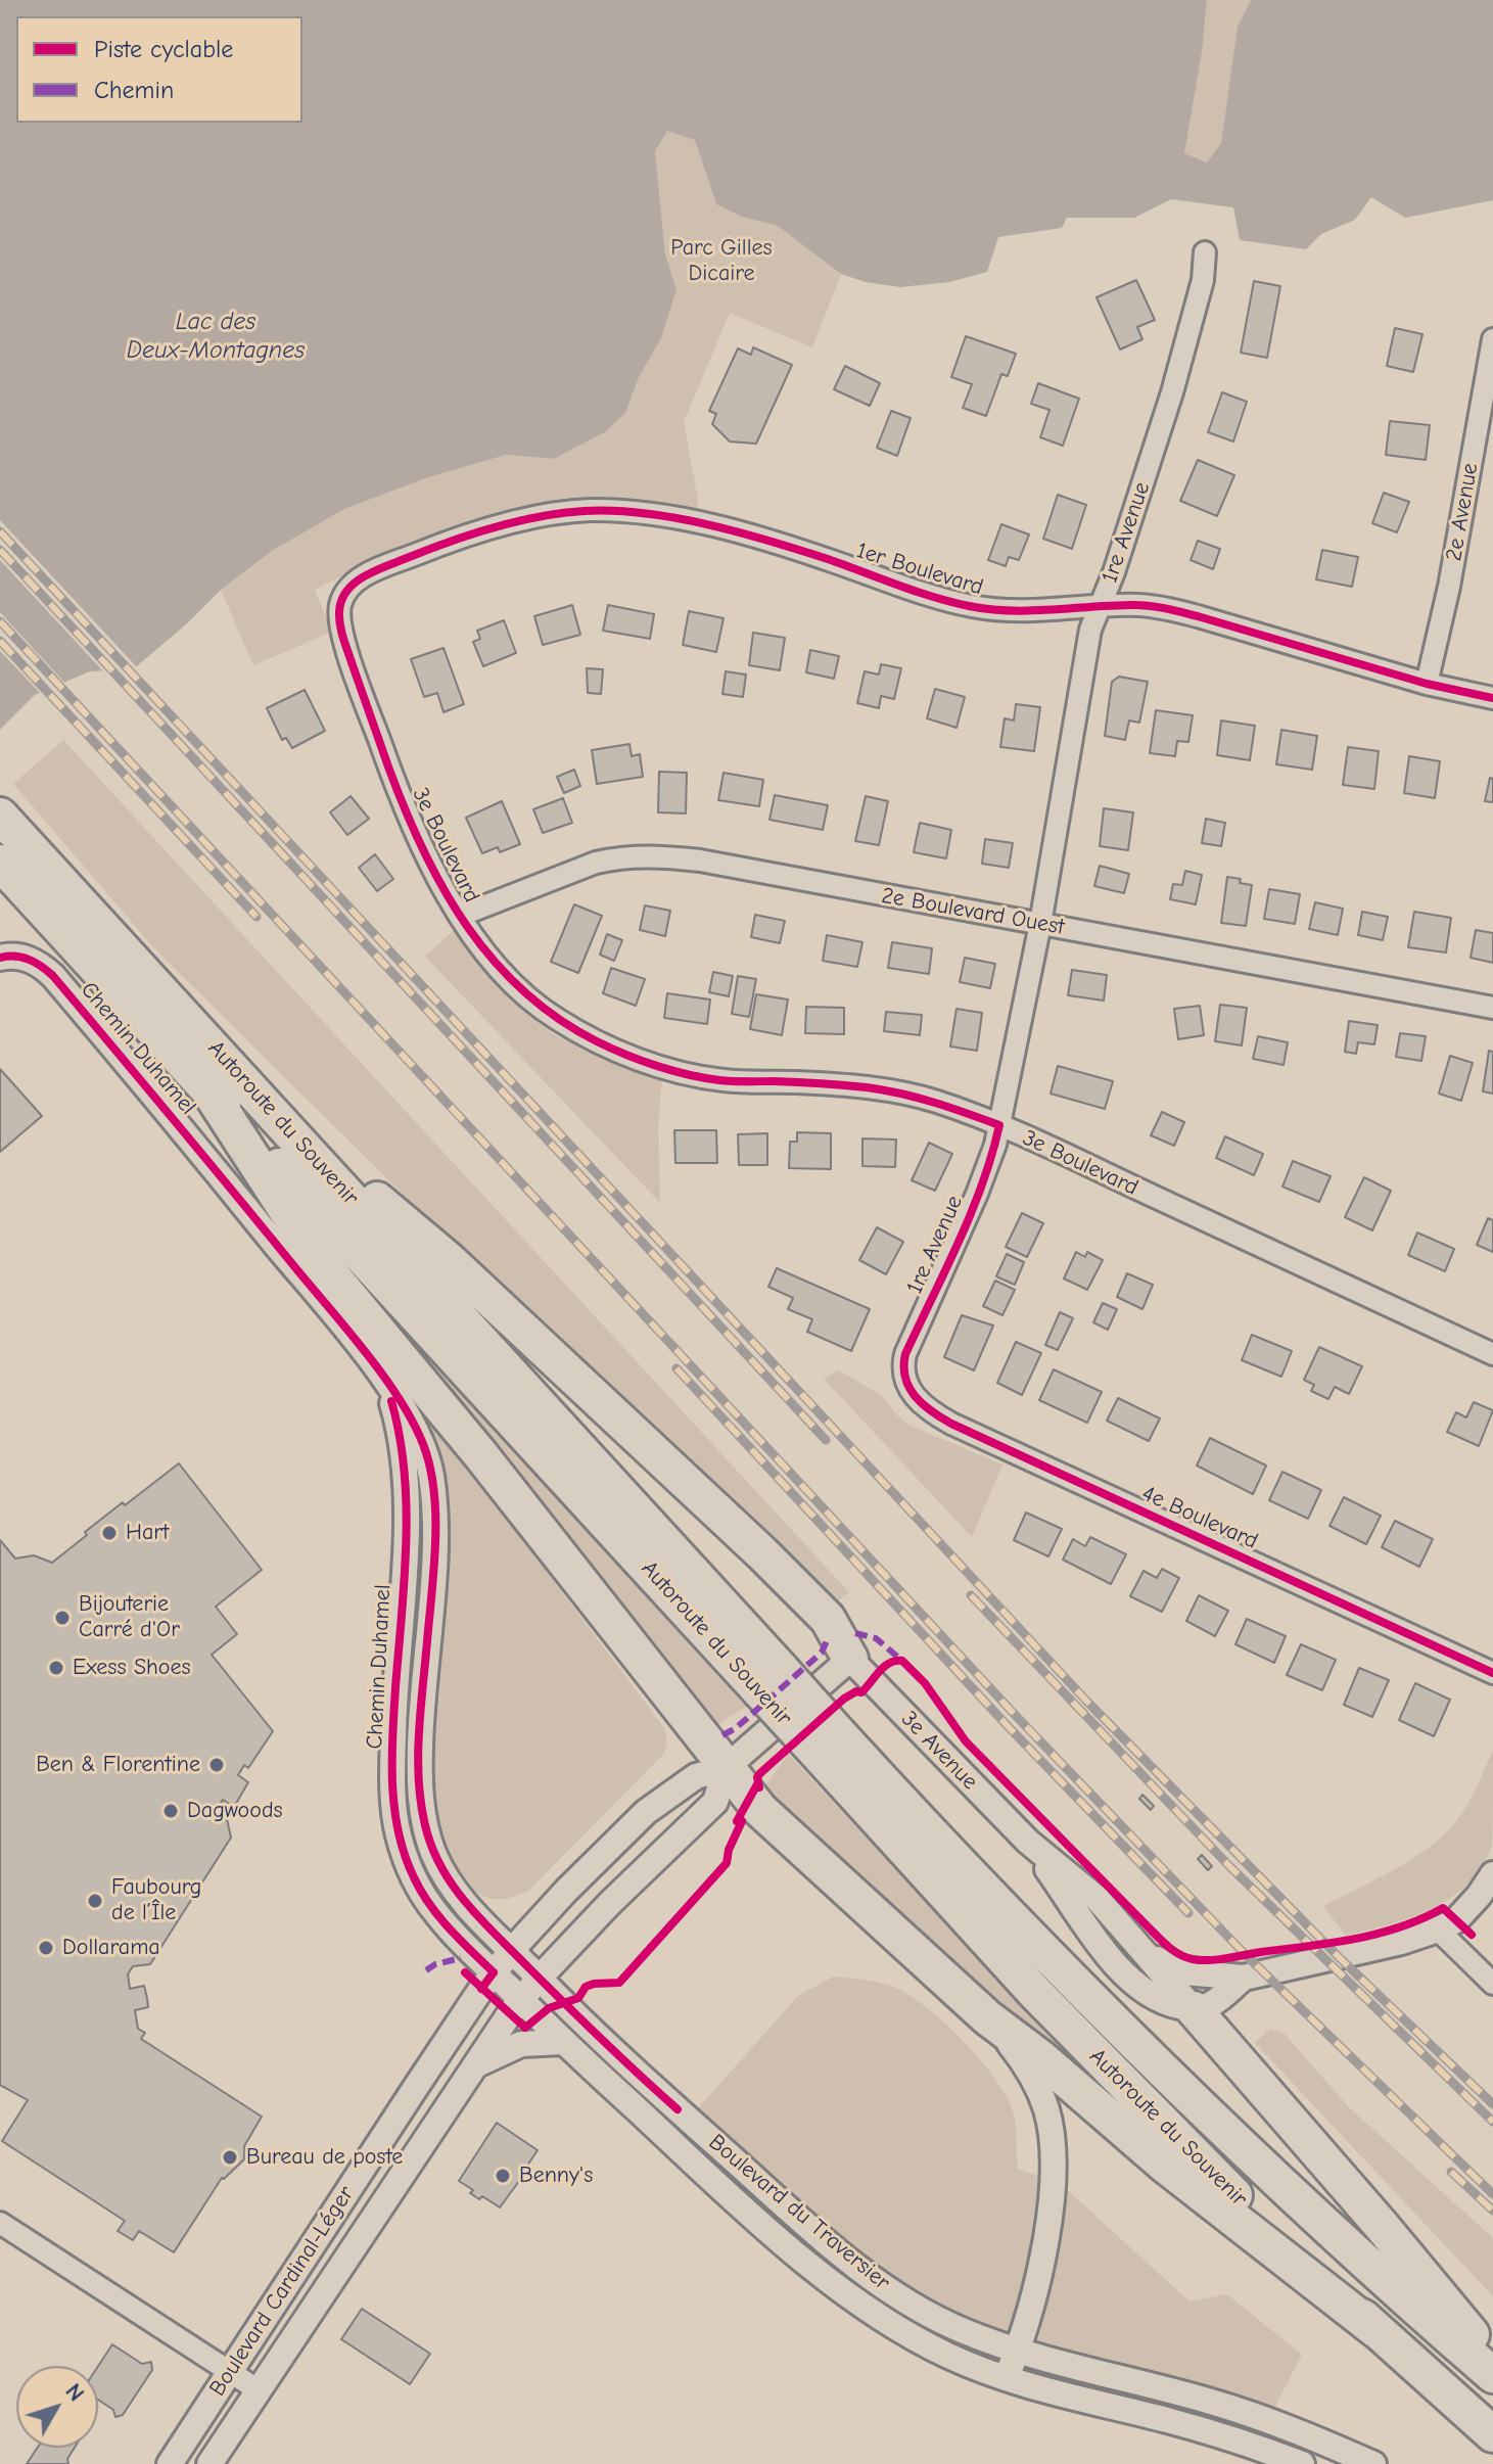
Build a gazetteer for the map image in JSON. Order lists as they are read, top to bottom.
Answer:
{
  "streets": {
    "highway": ["Autoroute du Souvenir"],
    "street": [
      "2e Avenue",
      "1re Avenue",
      "1er Boulevard",
      "3e Boulevard",
      "2e Boulevard Ouest",
      "Chemin Duhamel",
      "4e Boulevard",
      "3e Avenue",
      "Boulevard du Traversier",
      "Boulevard Cardinal-Léger"
    ]
  },
  "crossings": [
    ["2e Avenue", "1er Boulevard"],
    ["1re Avenue", "1er Boulevard"],
    ["1re Avenue", "3e Boulevard"],
    ["1re Avenue", "2e Boulevard Ouest"],
    ["1re Avenue", "4e Boulevard"],
    ["1er Boulevard", "3e Boulevard"],
    ["3e Boulevard", "2e Boulevard Ouest"],
    ["Chemin Duhamel", "Boulevard du Traversier"],
    ["Chemin Duhamel", "Boulevard Cardinal-Léger"],
    ["3e Avenue", "Boulevard Cardinal-Léger"],
    ["Boulevard du Traversier", "Boulevard Cardinal-Léger"]
  ],
  "water": ["Lac des Deux-Montagnes"],
  "parks": ["Parc Gilles Dicaire"],
  "places": [
    "Hart",
    "Bijouterie Carré d'Or",
    "Exess Shoes",
    "Ben & Florentine",
    "Dagwoods",
    "Faubourg de l’Île",
    "Dollarama",
    "Bureau de poste",
    "Benny's"
  ],
  "legend": ["Piste cyclable", "Chemin"],
  "north": "top right"
}
